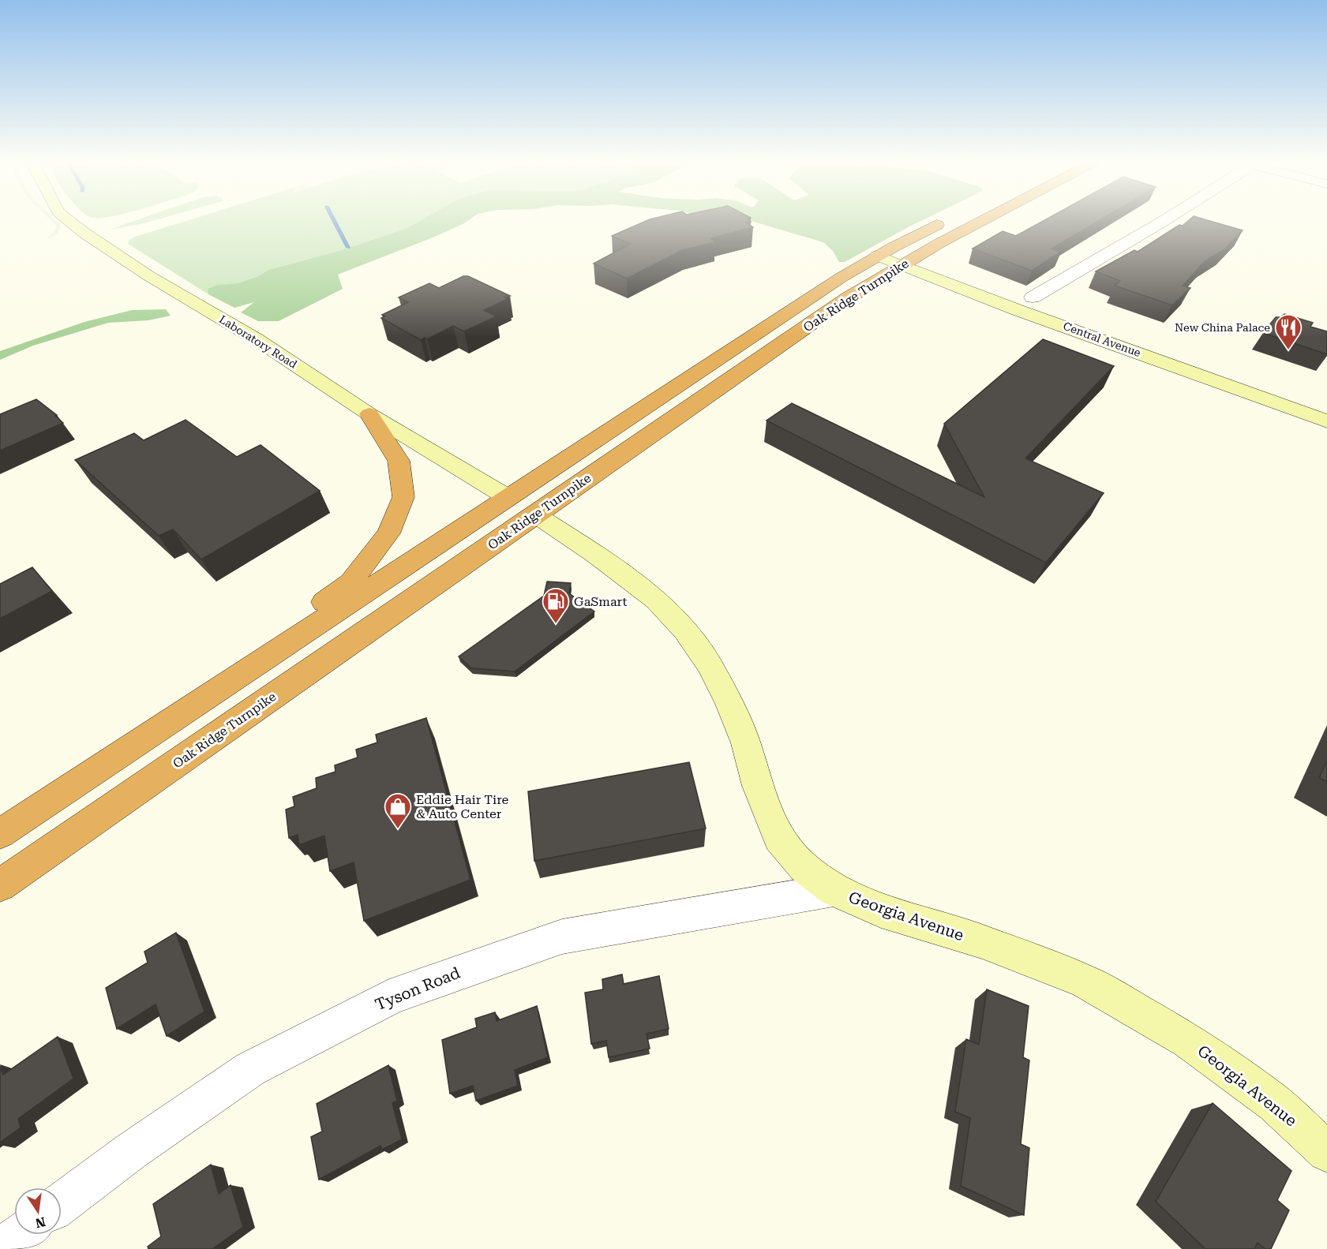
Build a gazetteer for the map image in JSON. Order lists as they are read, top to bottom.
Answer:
{
  "streets": {
    "highway": ["Oak Ridge Turnpike"],
    "street": [
      "Central Avenue",
      "Laboratory Road",
      "Georgia Avenue",
      "Tyson Road"
    ]
  },
  "crossings": [
    ["Oak Ridge Turnpike", "Central Avenue"],
    ["Oak Ridge Turnpike", "Laboratory Road"],
    ["Oak Ridge Turnpike", "Georgia Avenue"],
    ["Georgia Avenue", "Tyson Road"]
  ],
  "places": {
    "restaurant": ["New China Palace"],
    "fuel station": ["GaSmart"],
    "shop": ["Eddie Hair Tire & Auto Center"]
  },
  "north": "bottom"
}
